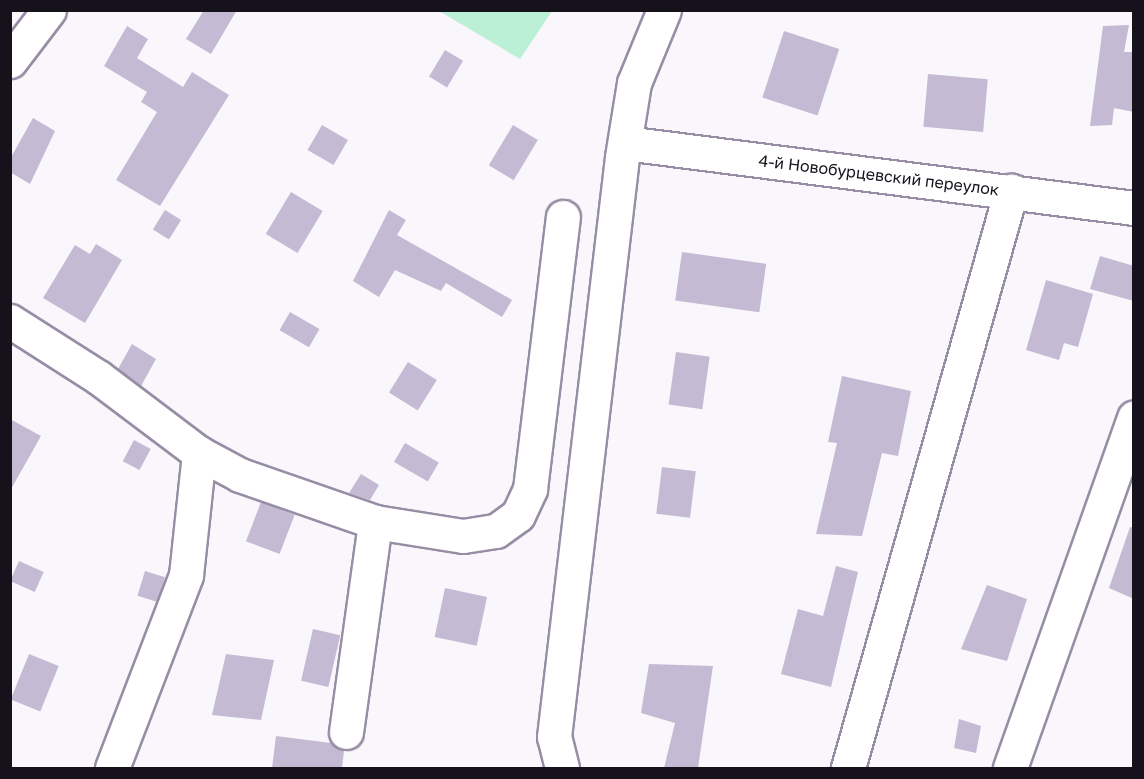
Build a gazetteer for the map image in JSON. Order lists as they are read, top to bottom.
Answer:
{
  "streets": {
    "street": ["4-й Новобурцевский переулок"]
  }
}
